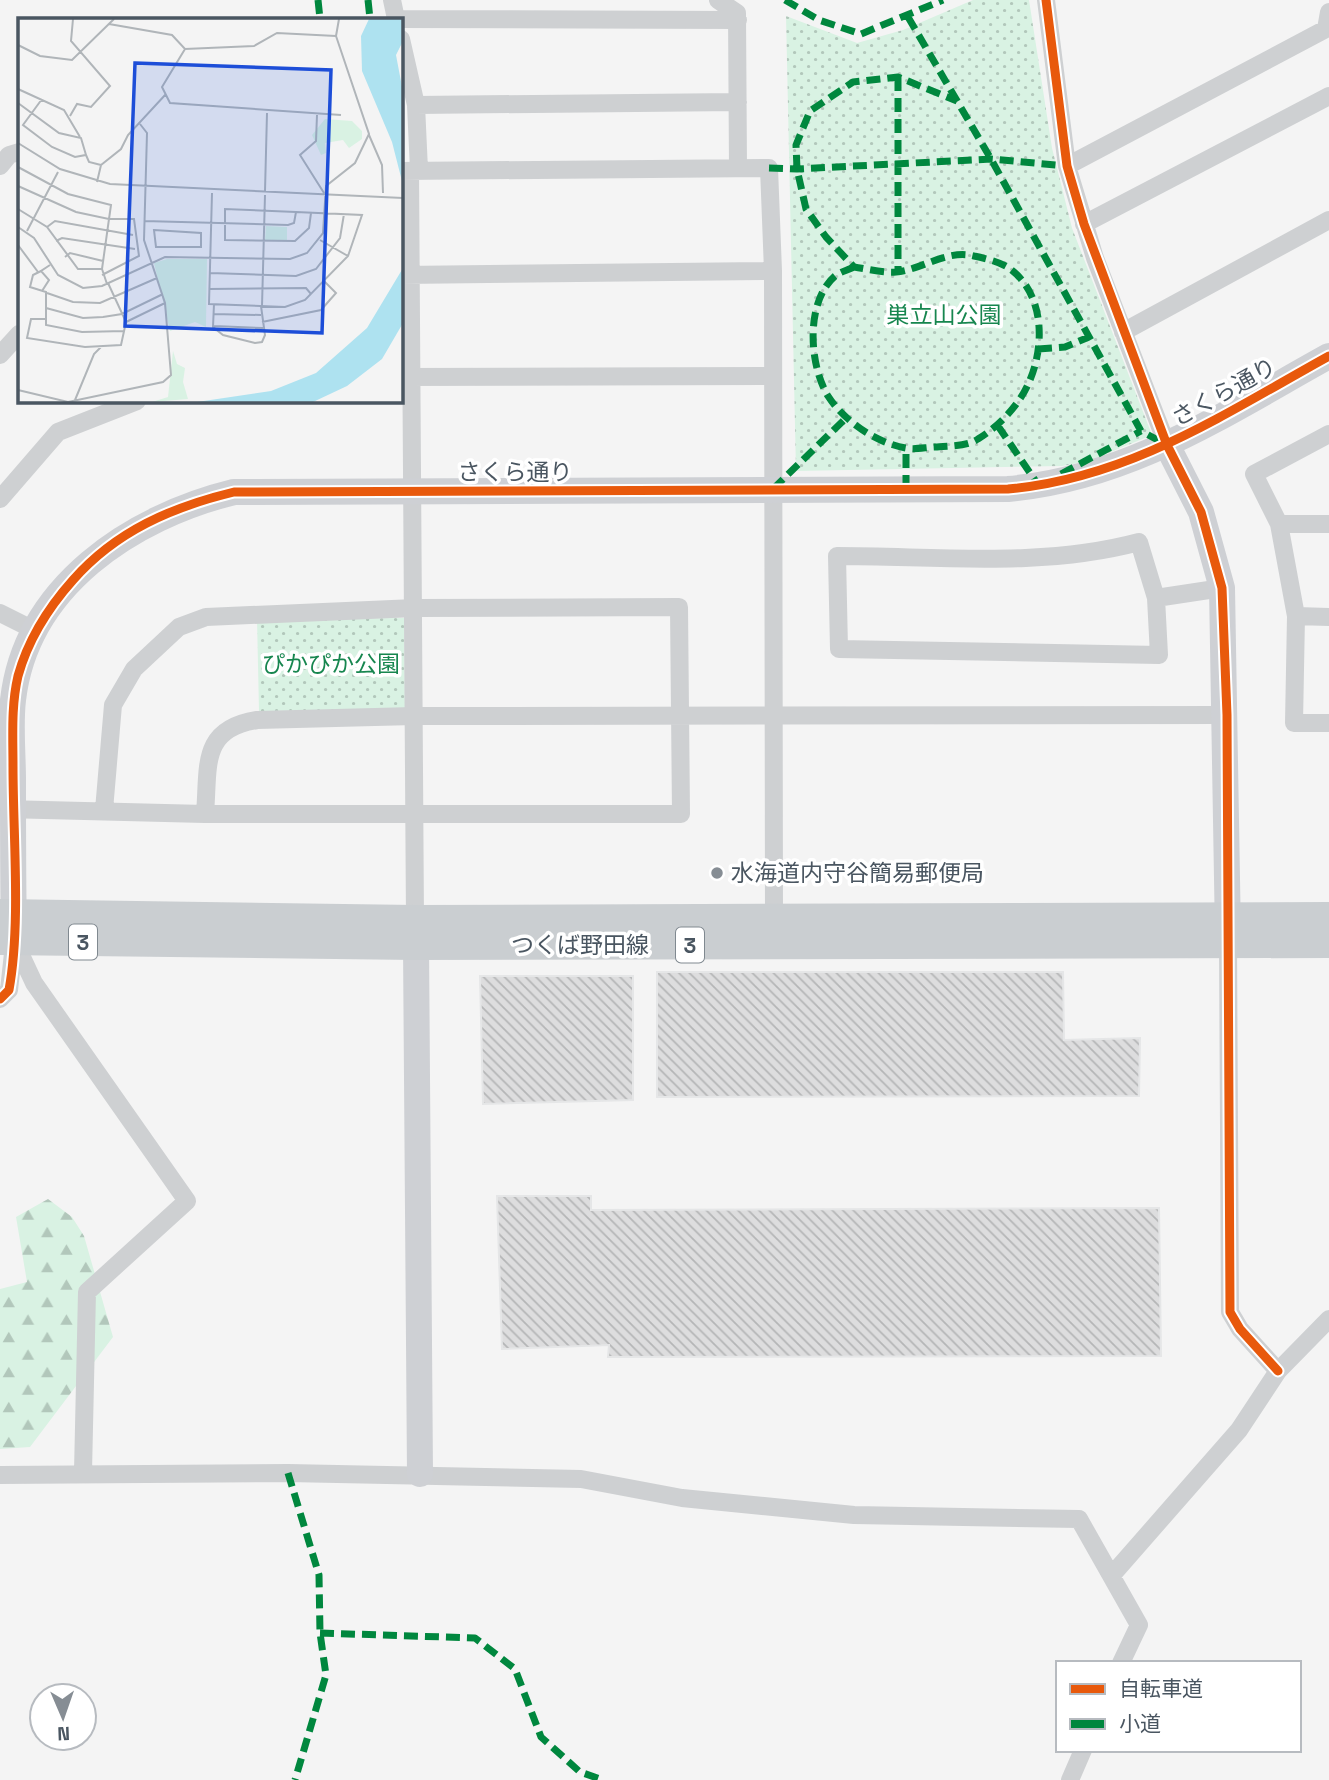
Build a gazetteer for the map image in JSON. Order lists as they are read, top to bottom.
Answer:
{
  "streets": {
    "main road": ["3", "つくば野田線"],
    "street": ["さくら通り"]
  },
  "crossings": [
    ["さくら通り", "つくば野田線"]
  ],
  "parks": ["巣立山公園", "ぴかぴか公園"],
  "places": ["水海道内守谷簡易郵便局"],
  "legend": ["自転車道", "小道"],
  "north": "bottom"
}
